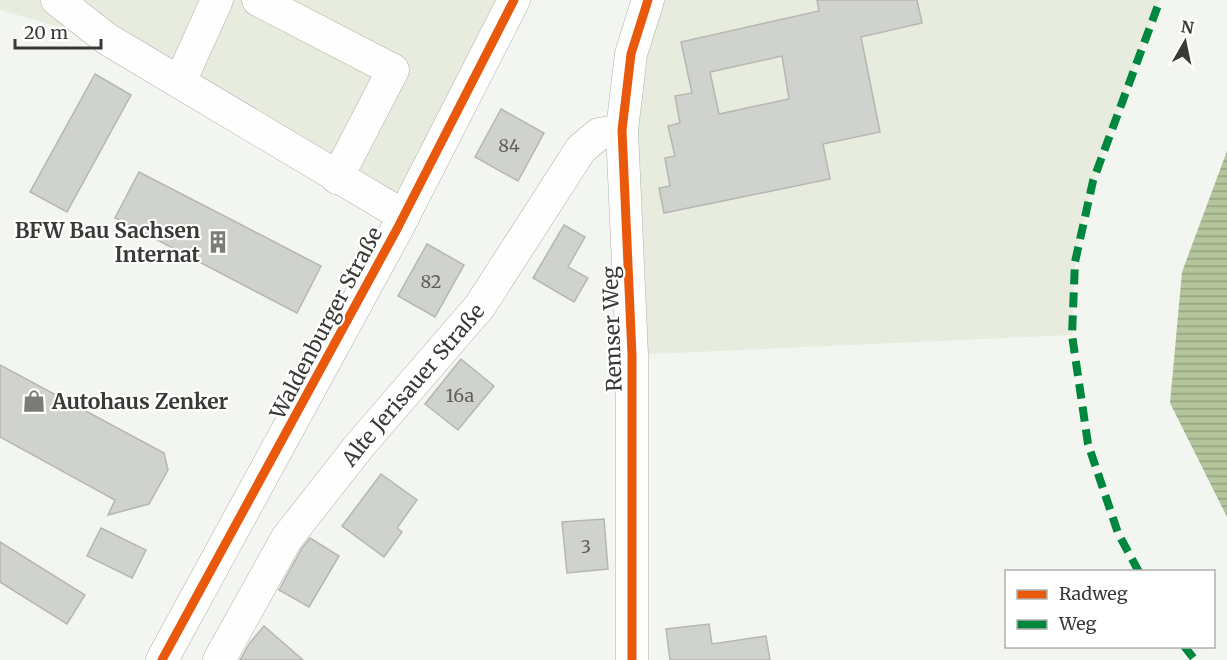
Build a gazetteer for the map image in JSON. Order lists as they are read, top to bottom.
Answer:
{
  "streets": {
    "street": ["Waldenburger Straße", "Remser Weg", "Alte Jerisauer Straße"]
  },
  "crossings": [
    ["Remser Weg", "Alte Jerisauer Straße"]
  ],
  "places": {
    "building": ["BFW Bau Sachsen Internat"],
    "shop": ["Autohaus Zenker"]
  },
  "house_numbers": [
    "84",
    "82",
    "16a",
    "3"
  ],
  "legend": ["Radweg", "Weg"],
  "scale_bar": "20 m",
  "north": "top"
}
